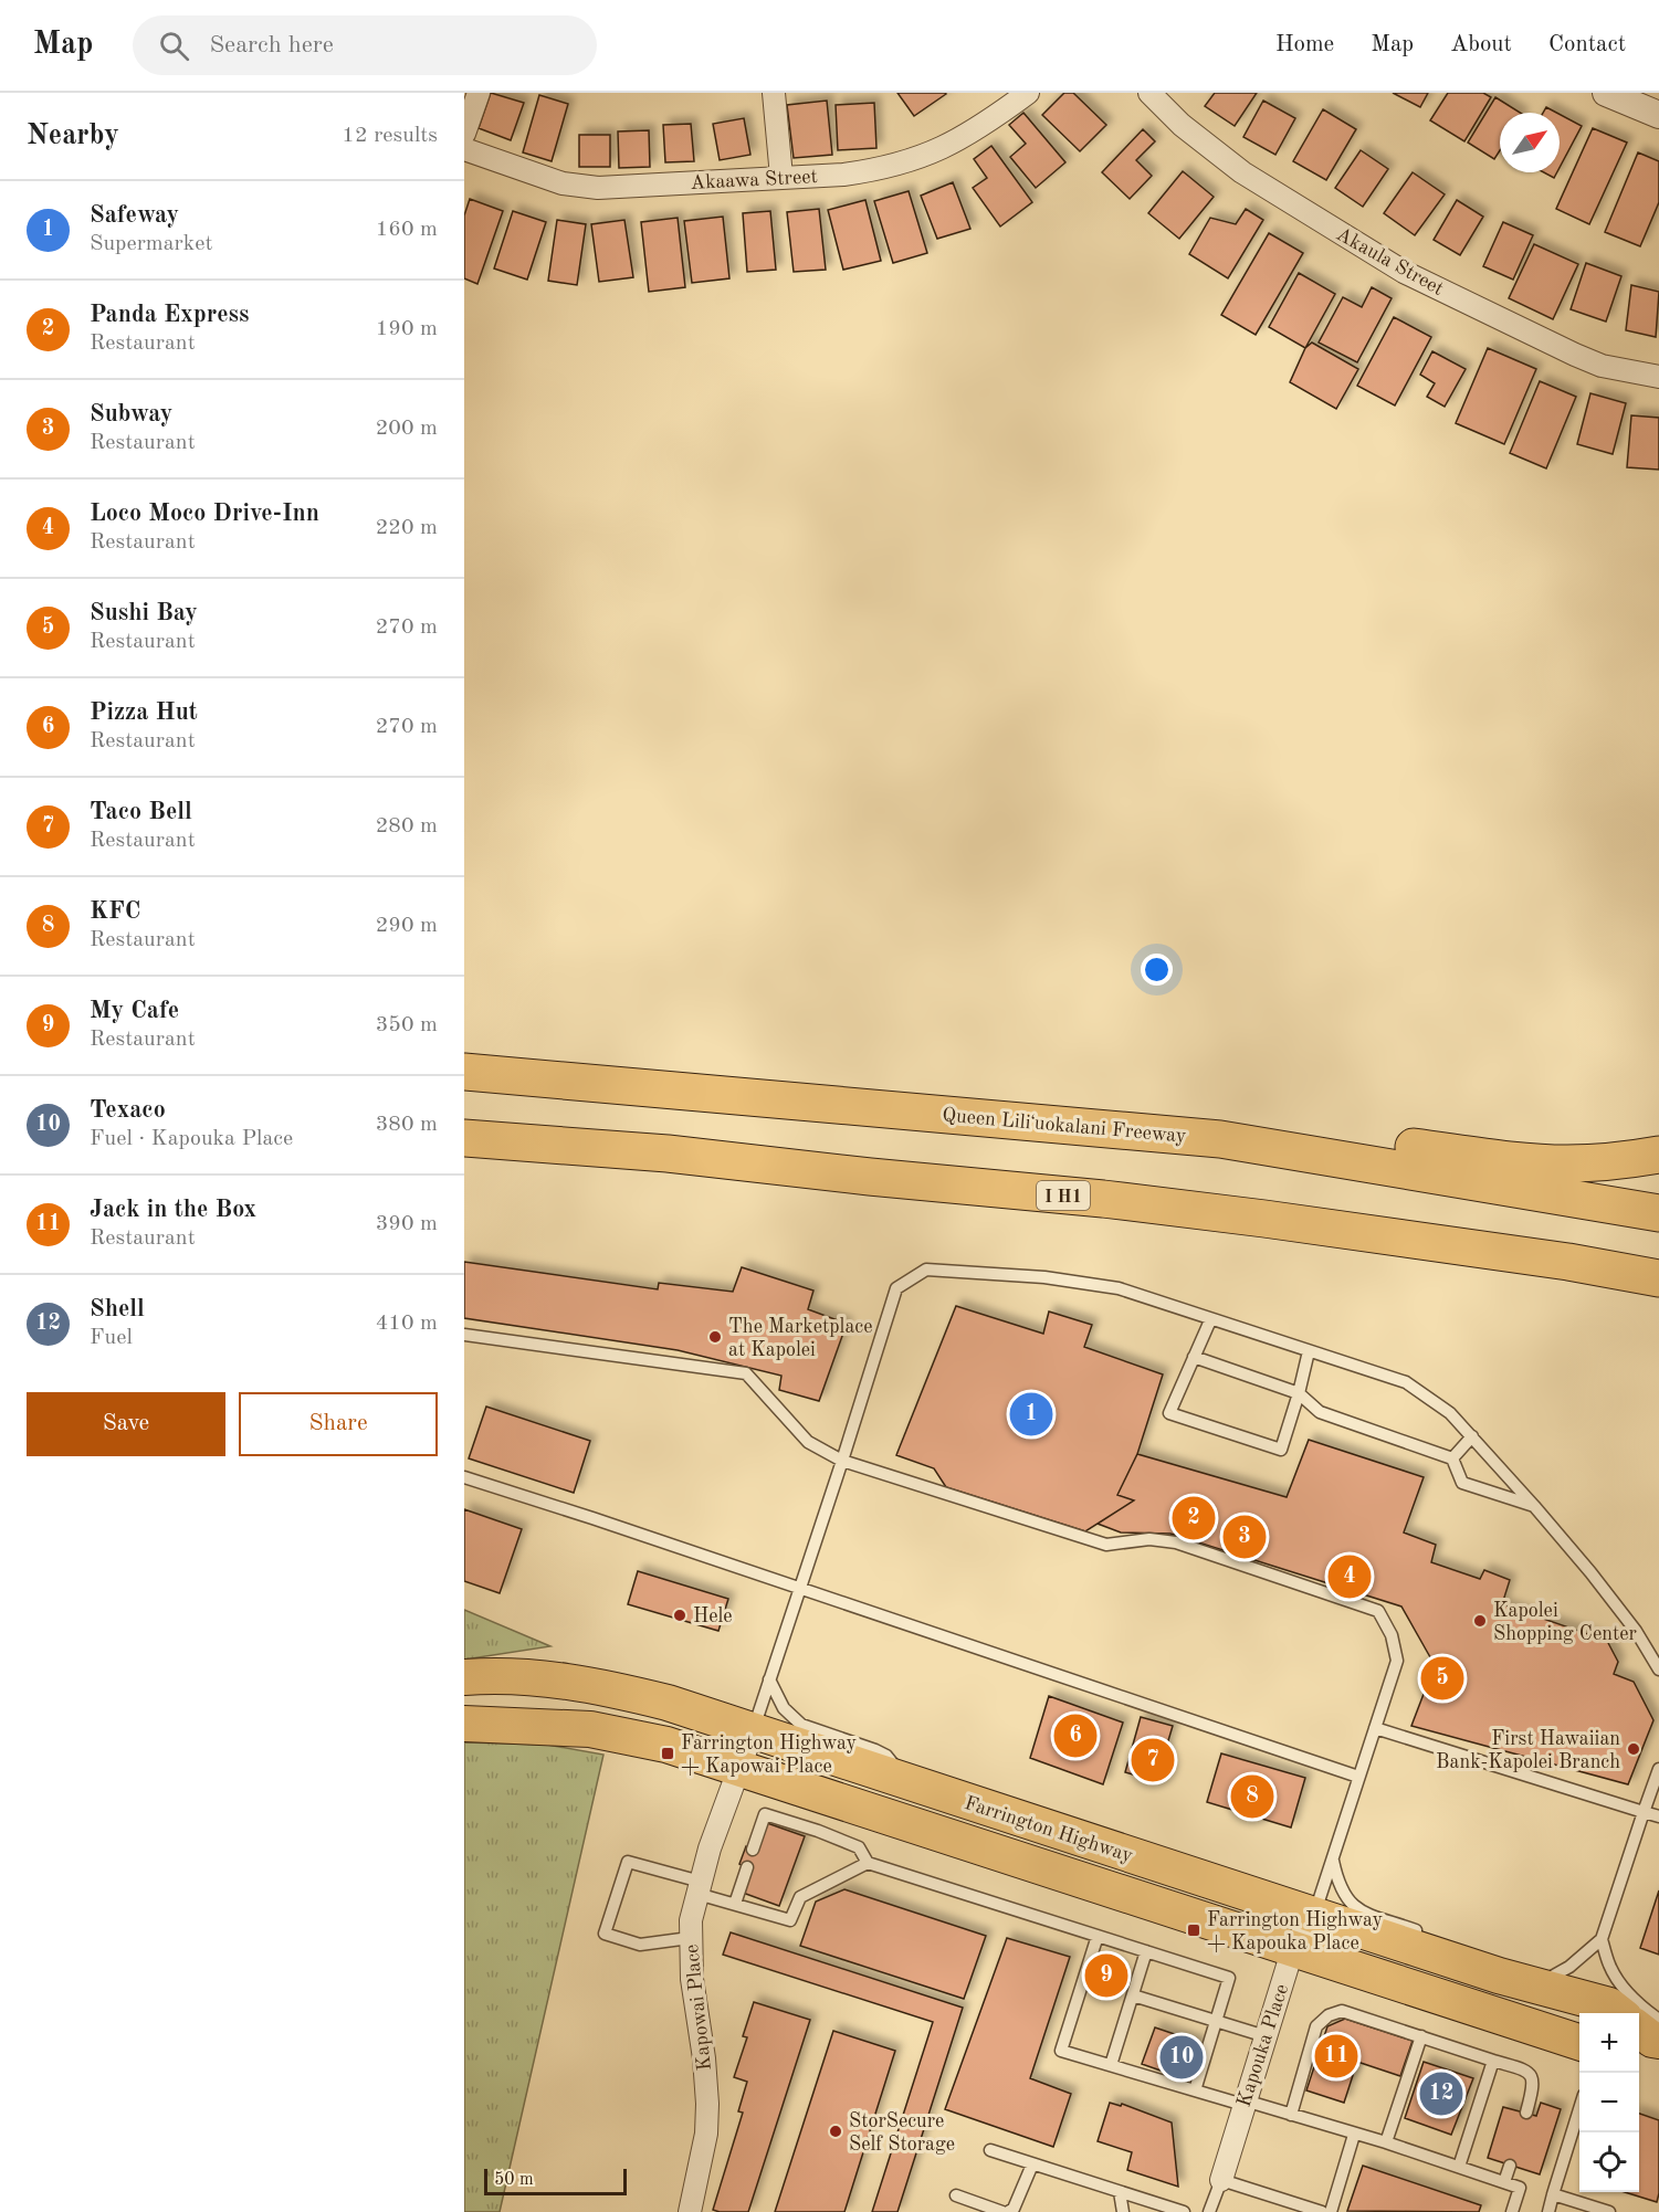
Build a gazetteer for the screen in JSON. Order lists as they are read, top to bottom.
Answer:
{
  "streets": {
    "highway": ["Queen Liliʻuokalani Freeway", "I H1"],
    "main road": ["Farrington Highway"],
    "street": [
      "Akaawa Street",
      "Akaula Street",
      "Kapowai Place",
      "Kapouka Place"
    ]
  },
  "crossings": [
    ["Farrington Highway", "Kapowai Place"],
    ["Farrington Highway", "Kapouka Place"]
  ],
  "places": {
    "other": [
      "The Marketplace at Kapolei",
      "Hele",
      "Kapolei Shopping Center",
      "First Hawaiian Bank-Kapolei Branch",
      "StorSecure Self Storage"
    ],
    "transit": ["Farrington Highway + Kapowai Place", "Farrington Highway + Kapouka Place"]
  },
  "scale_bar": "50 m",
  "north": "top right",
  "page": {
    "header": "Map",
    "search": "Search here",
    "nav": [
      "Home",
      "Map",
      "About",
      "Contact"
    ],
    "heading": ["Nearby", "12 results"],
    "list": [
      {
        "mark": "1",
        "name": "Safeway",
        "note": "Supermarket",
        "value": "160 m"
      },
      {
        "mark": "2",
        "name": "Panda Express",
        "note": "Restaurant",
        "value": "190 m"
      },
      {
        "mark": "3",
        "name": "Subway",
        "note": "Restaurant",
        "value": "200 m"
      },
      {
        "mark": "4",
        "name": "Loco Moco Drive-Inn",
        "note": "Restaurant",
        "value": "220 m"
      },
      {
        "mark": "5",
        "name": "Sushi Bay",
        "note": "Restaurant",
        "value": "270 m"
      },
      {
        "mark": "6",
        "name": "Pizza Hut",
        "note": "Restaurant",
        "value": "270 m"
      },
      {
        "mark": "7",
        "name": "Taco Bell",
        "note": "Restaurant",
        "value": "280 m"
      },
      {
        "mark": "8",
        "name": "KFC",
        "note": "Restaurant",
        "value": "290 m"
      },
      {
        "mark": "9",
        "name": "My Cafe",
        "note": "Restaurant",
        "value": "350 m"
      },
      {
        "mark": "10",
        "name": "Texaco",
        "note": "Fuel · Kapouka Place",
        "value": "380 m"
      },
      {
        "mark": "11",
        "name": "Jack in the Box",
        "note": "Restaurant",
        "value": "390 m"
      },
      {
        "mark": "12",
        "name": "Shell",
        "note": "Fuel",
        "value": "410 m"
      }
    ],
    "buttons": ["Save", "Share"],
    "pins": [
      "1",
      "2",
      "3",
      "4",
      "5",
      "6",
      "7",
      "8",
      "9",
      "11",
      "10",
      "12"
    ],
    "map_buttons": ["+", "−"],
    "scale": "50 m"
  }
}
